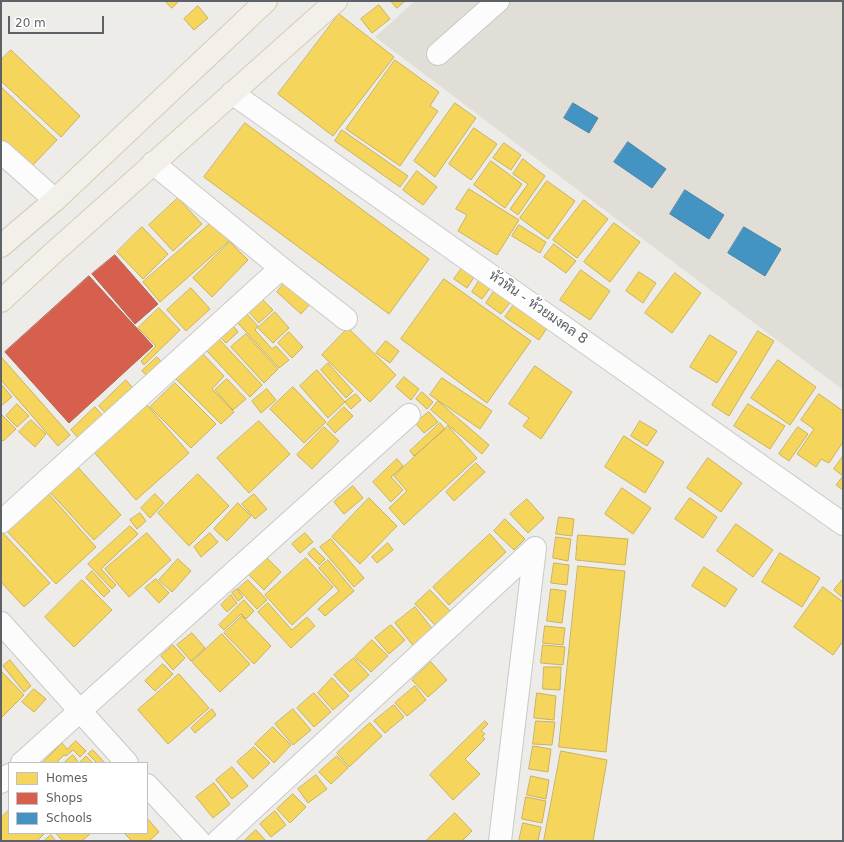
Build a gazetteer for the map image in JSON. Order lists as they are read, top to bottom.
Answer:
{
  "streets": {
    "street": ["หัวหิน - ห้วยมงคล 8"]
  },
  "legend": ["Homes", "Shops", "Schools"],
  "scale_bar": "20 m"
}
